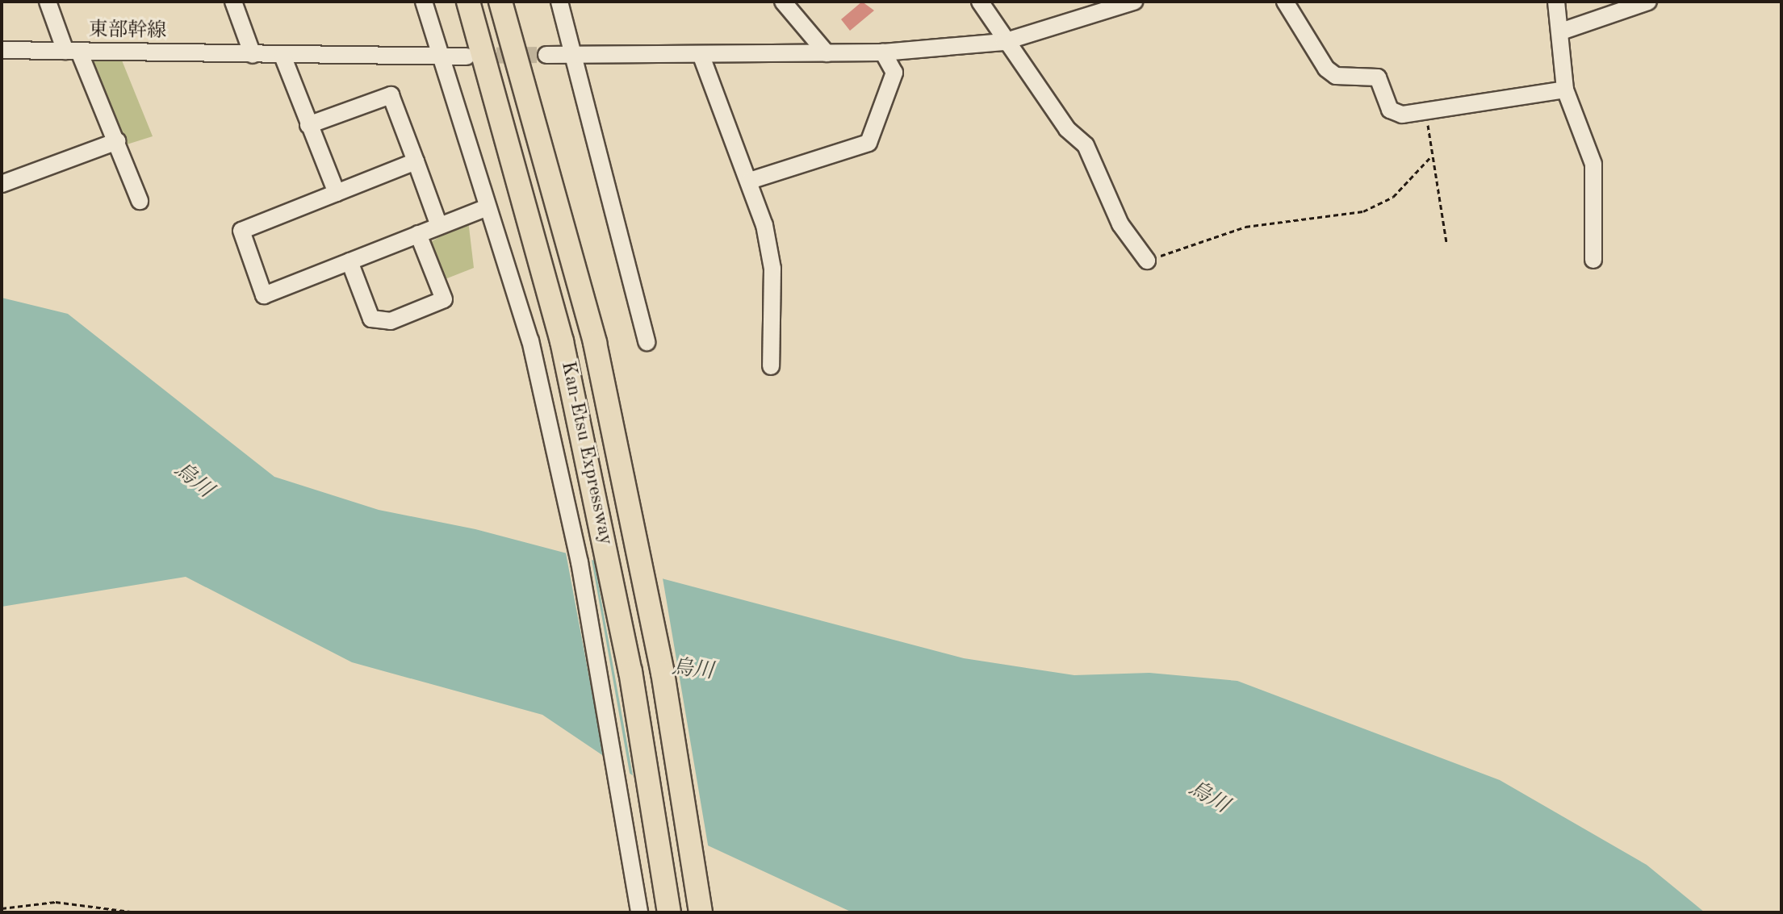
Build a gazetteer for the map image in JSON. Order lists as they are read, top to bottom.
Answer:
{
  "streets": {
    "highway": ["Kan-Etsu Expressway"],
    "street": ["東部幹線"]
  },
  "water": ["烏川"]
}
